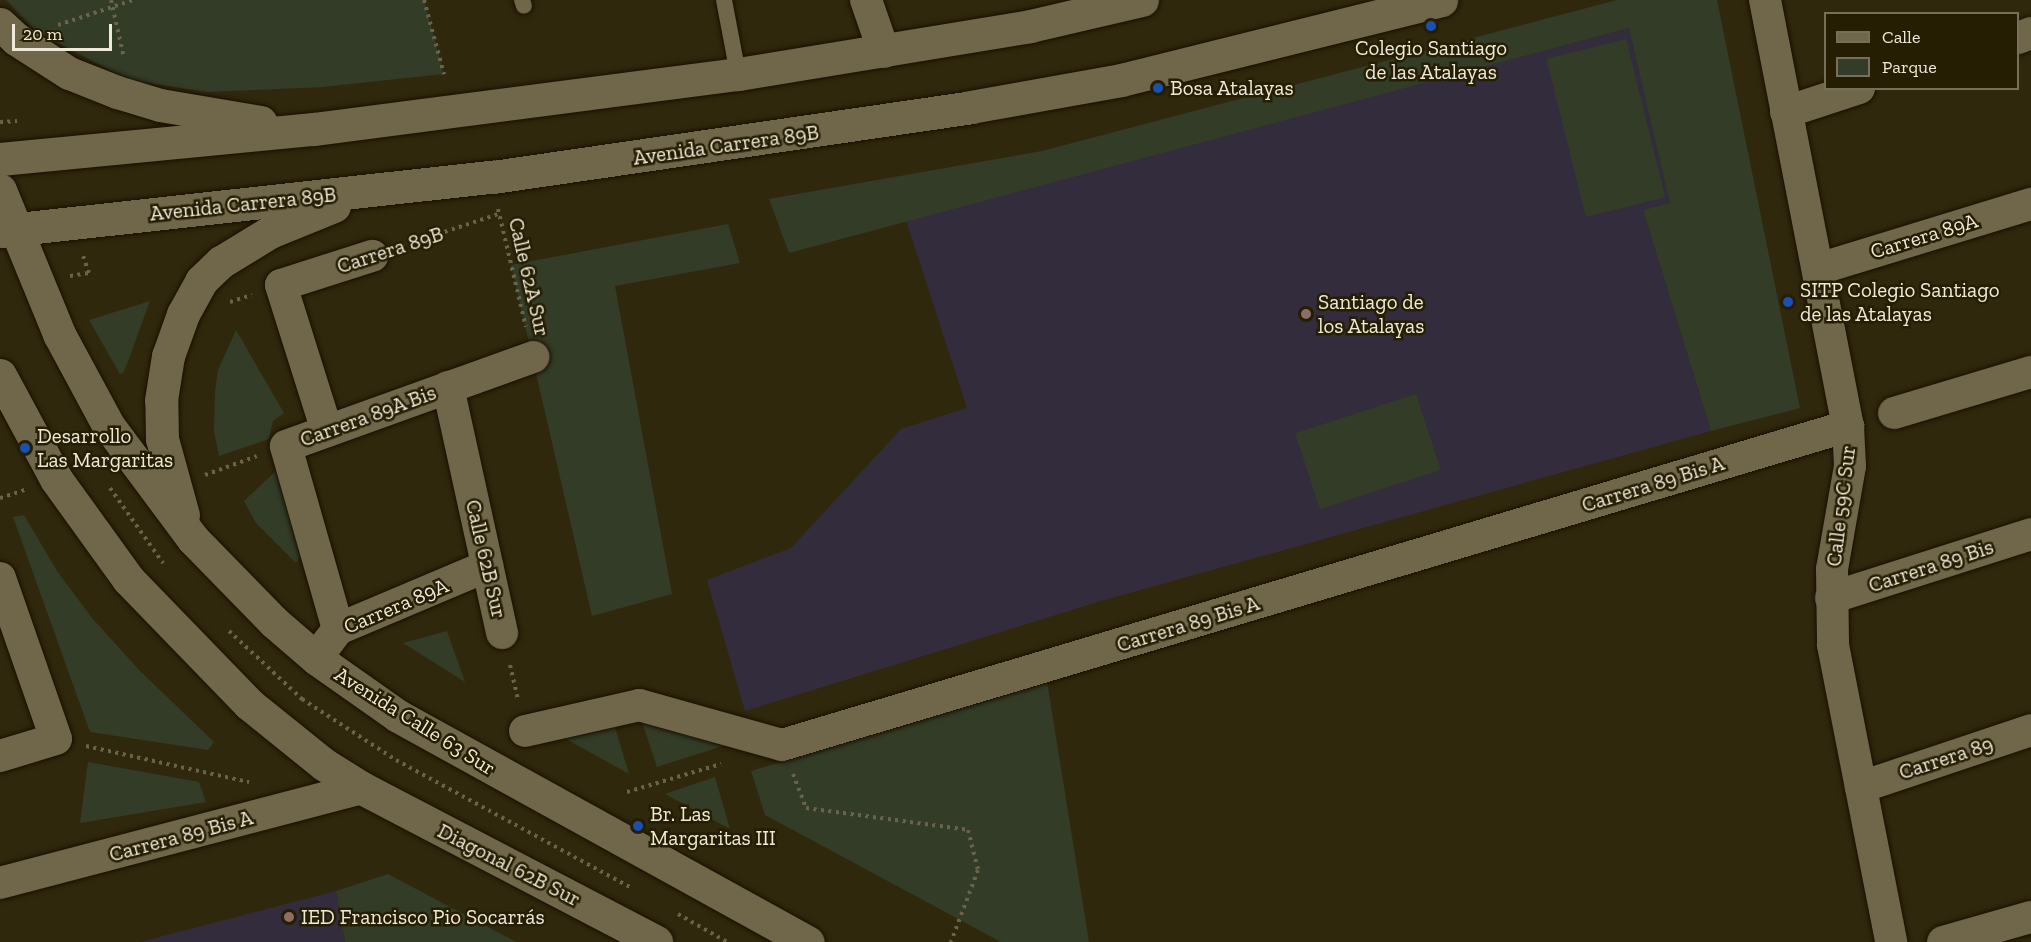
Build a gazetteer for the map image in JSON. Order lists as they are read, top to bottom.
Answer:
{
  "streets": {
    "main road": ["Avenida Carrera 89B", "Avenida Calle 63 Sur", "Diagonal 62B Sur"],
    "street": [
      "Carrera 89A",
      "Carrera 89B",
      "Carrera 89A Bis",
      "Carrera 89 Bis A",
      "Calle 59C Sur",
      "Calle 62B Sur",
      "Carrera 89 Bis",
      "Carrera 89"
    ],
    "path": ["Calle 62A Sur"]
  },
  "crossings": [
    ["Avenida Carrera 89B", "Avenida Calle 63 Sur"],
    ["Carrera 89A", "Calle 59C Sur"],
    ["Carrera 89A", "Calle 62B Sur"],
    ["Carrera 89A", "Avenida Calle 63 Sur"],
    ["Carrera 89B", "Calle 62A Sur"],
    ["Carrera 89B", "Carrera 89A Bis"],
    ["Calle 62A Sur", "Carrera 89A Bis"],
    ["Carrera 89A Bis", "Calle 62B Sur"],
    ["Carrera 89 Bis A", "Calle 59C Sur"],
    ["Carrera 89 Bis A", "Diagonal 62B Sur"],
    ["Calle 59C Sur", "Carrera 89 Bis"],
    ["Calle 59C Sur", "Carrera 89"]
  ],
  "places": [
    "Colegio Santiago de las Atalayas",
    "Bosa Atalayas",
    "SITP Colegio Santiago de las Atalayas",
    "Santiago de los Atalayas",
    "Desarrollo Las Margaritas",
    "Br. Las Margaritas III",
    "IED Francisco Pio Socarrás"
  ],
  "legend": ["Calle", "Parque"],
  "scale_bar": "20 m"
}
